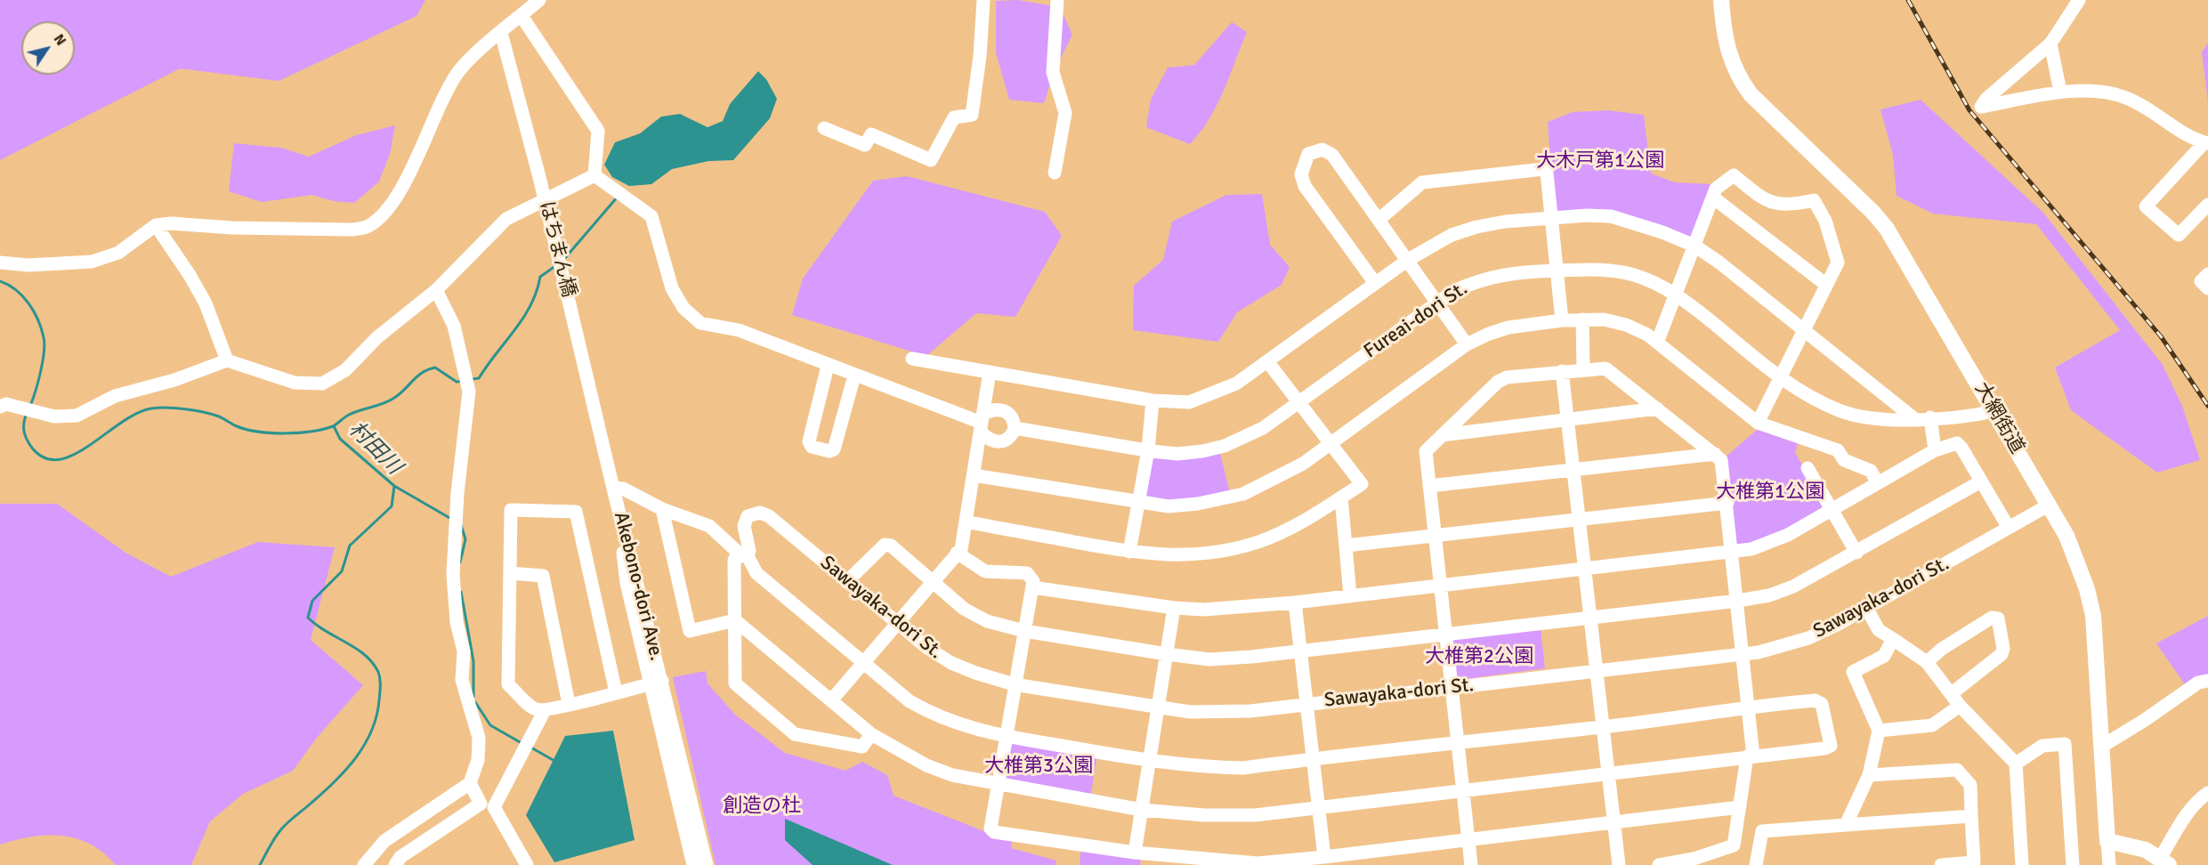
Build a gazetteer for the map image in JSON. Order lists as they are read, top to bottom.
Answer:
{
  "streets": {
    "main road": ["大網街道"],
    "street": [
      "はちまん橋",
      "Fureai-dori St.",
      "Akebono-dori Ave.",
      "Sawayaka-dori St."
    ]
  },
  "crossings": [
    ["はちまん橋", "Akebono-dori Ave."],
    ["Fureai-dori St.", "大網街道"],
    ["大網街道", "Sawayaka-dori St."]
  ],
  "water": ["村田川"],
  "parks": [
    "大木戸第1公園",
    "大椎第1公園",
    "大椎第2公園",
    "大椎第3公園",
    "創造の杜"
  ],
  "north": "top right"
}
